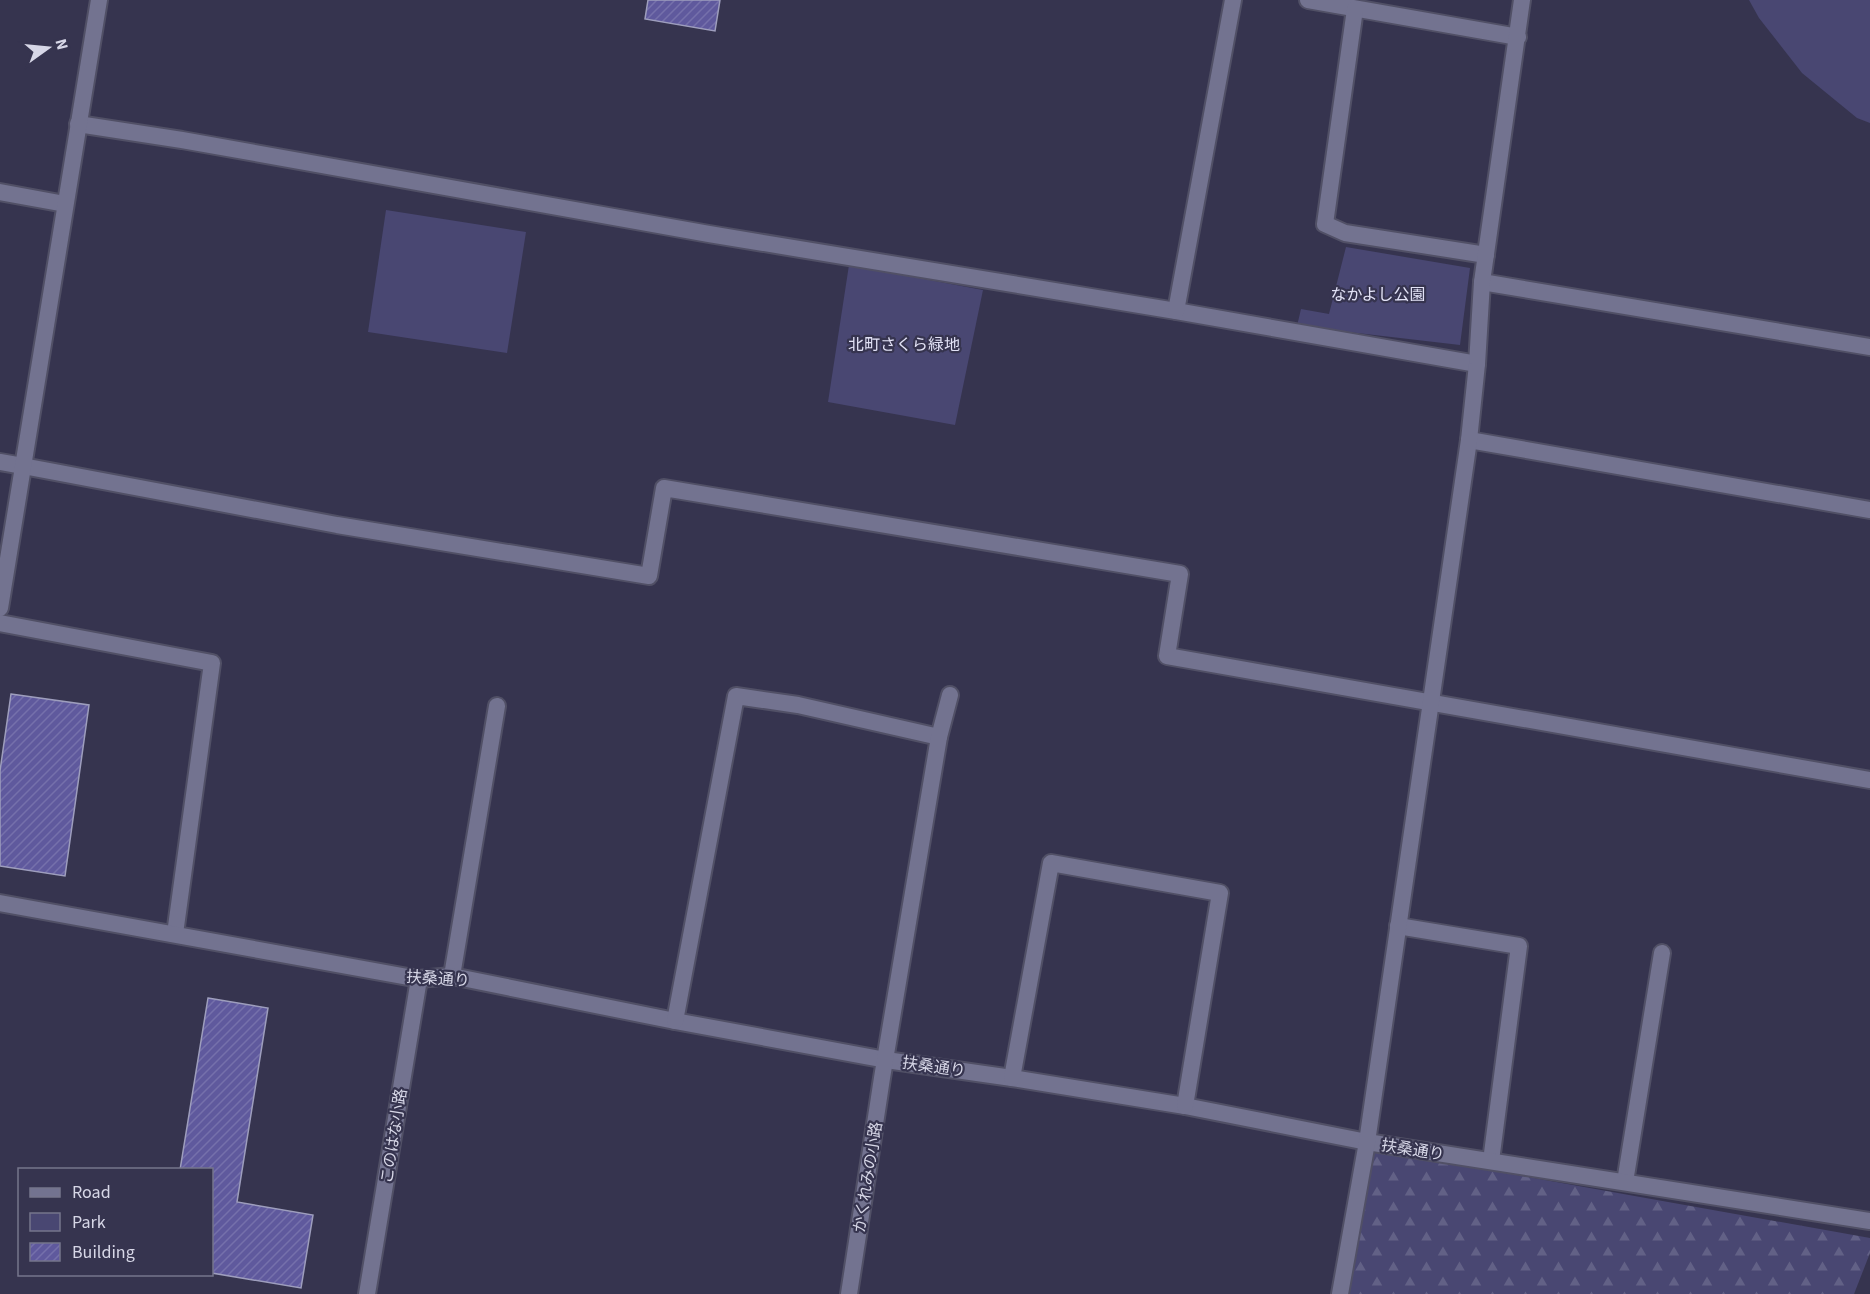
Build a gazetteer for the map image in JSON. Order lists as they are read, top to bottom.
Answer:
{
  "streets": {
    "street": ["扶桑通り", "このはな小路", "かくれみの小路"]
  },
  "crossings": [
    ["扶桑通り", "このはな小路"],
    ["扶桑通り", "かくれみの小路"]
  ],
  "parks": ["なかよし公園", "北町さくら緑地"],
  "legend": ["Road", "Park", "Building"],
  "north": "right"
}
